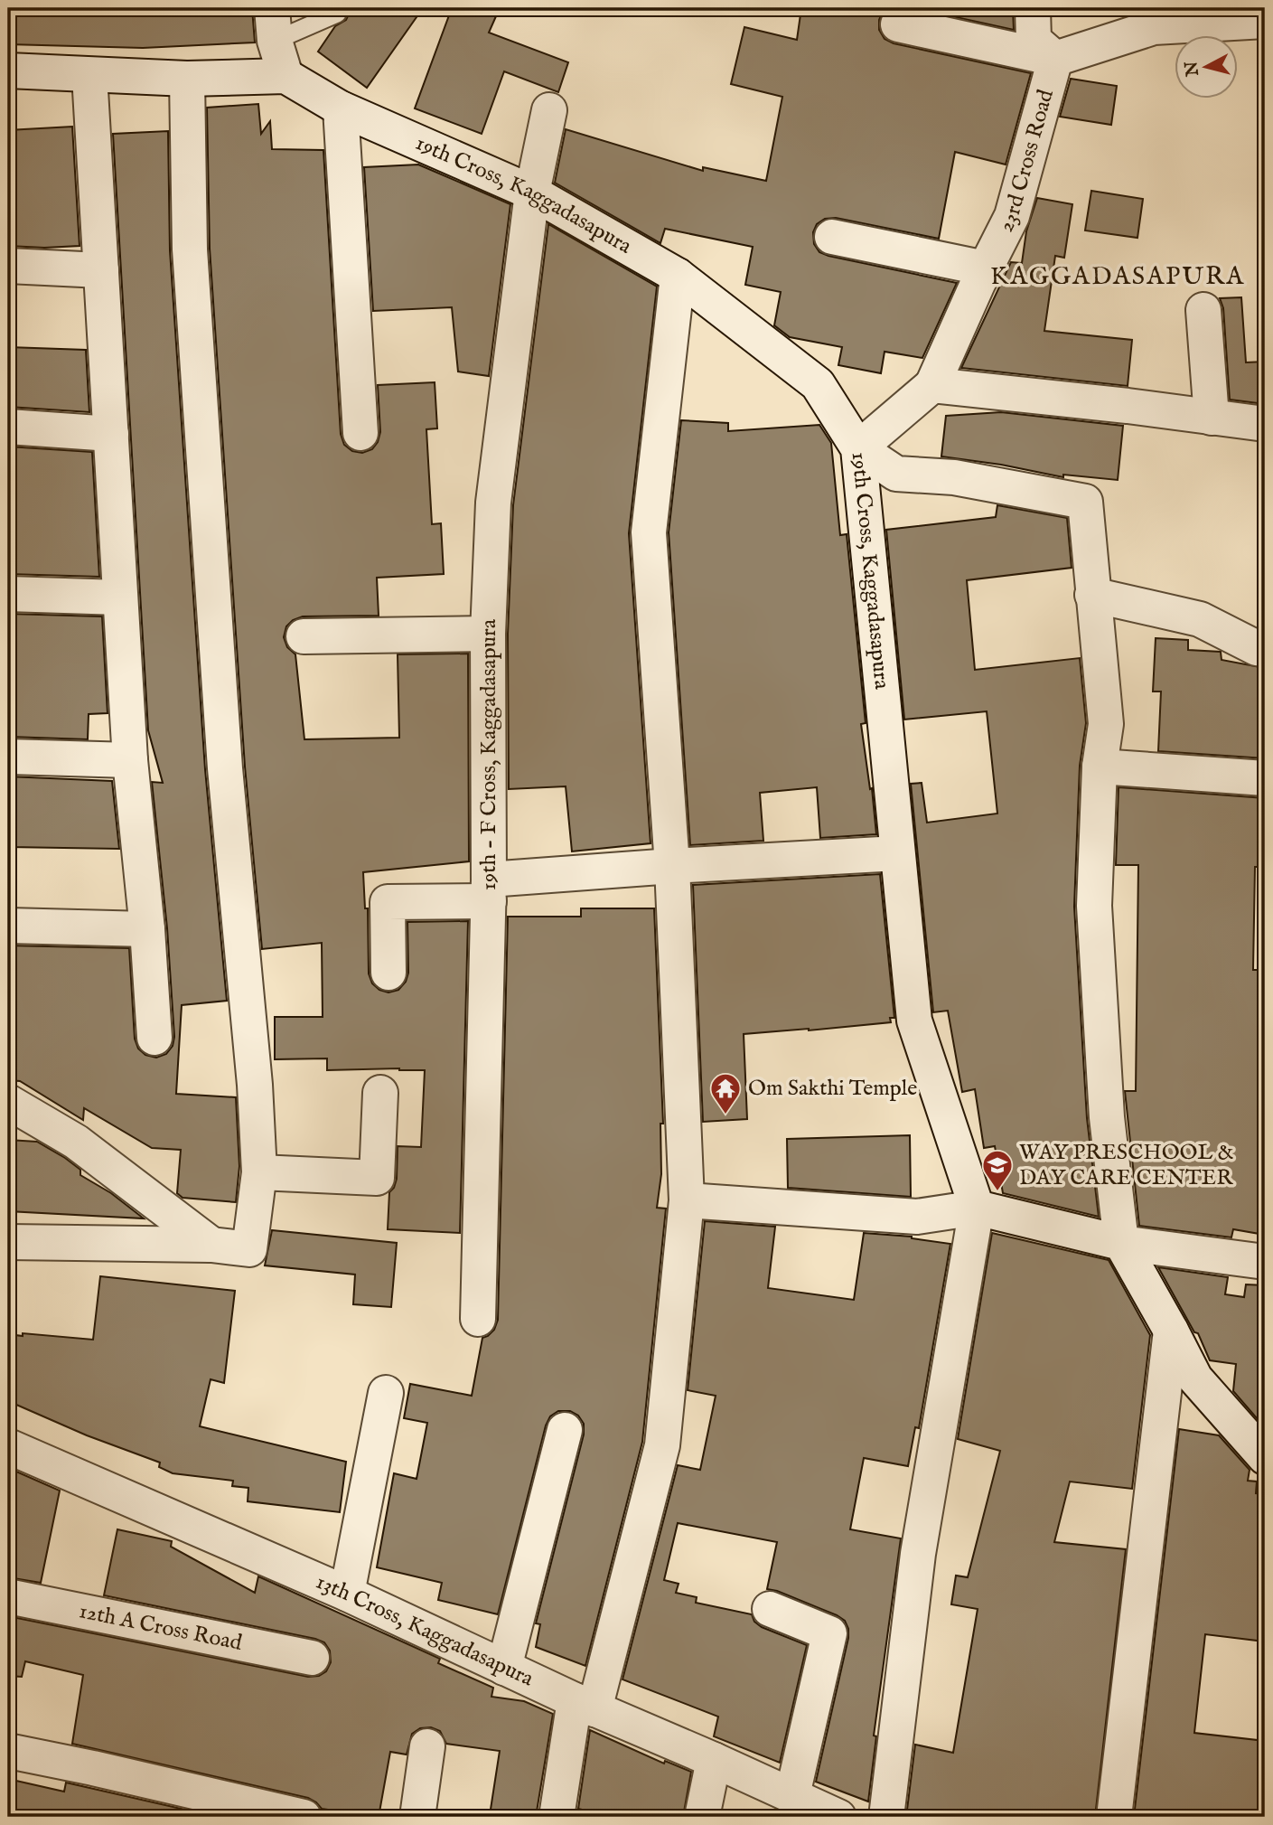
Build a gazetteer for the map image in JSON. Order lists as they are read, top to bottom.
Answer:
{
  "streets": {
    "street": [
      "23rd Cross Road",
      "19th Cross, Kaggadasapura",
      "19th - F Cross, Kaggadasapura",
      "12th A Cross Road",
      "13th Cross, Kaggadasapura"
    ]
  },
  "crossings": [
    ["19th Cross, Kaggadasapura", "19th - F Cross, Kaggadasapura"]
  ],
  "districts": ["KAGGADASAPURA"],
  "places": {
    "temple": ["Om Sakthi Temple"],
    "school or university": ["WAY PRESCHOOL & DAY CARE CENTER"]
  },
  "north": "left"
}
